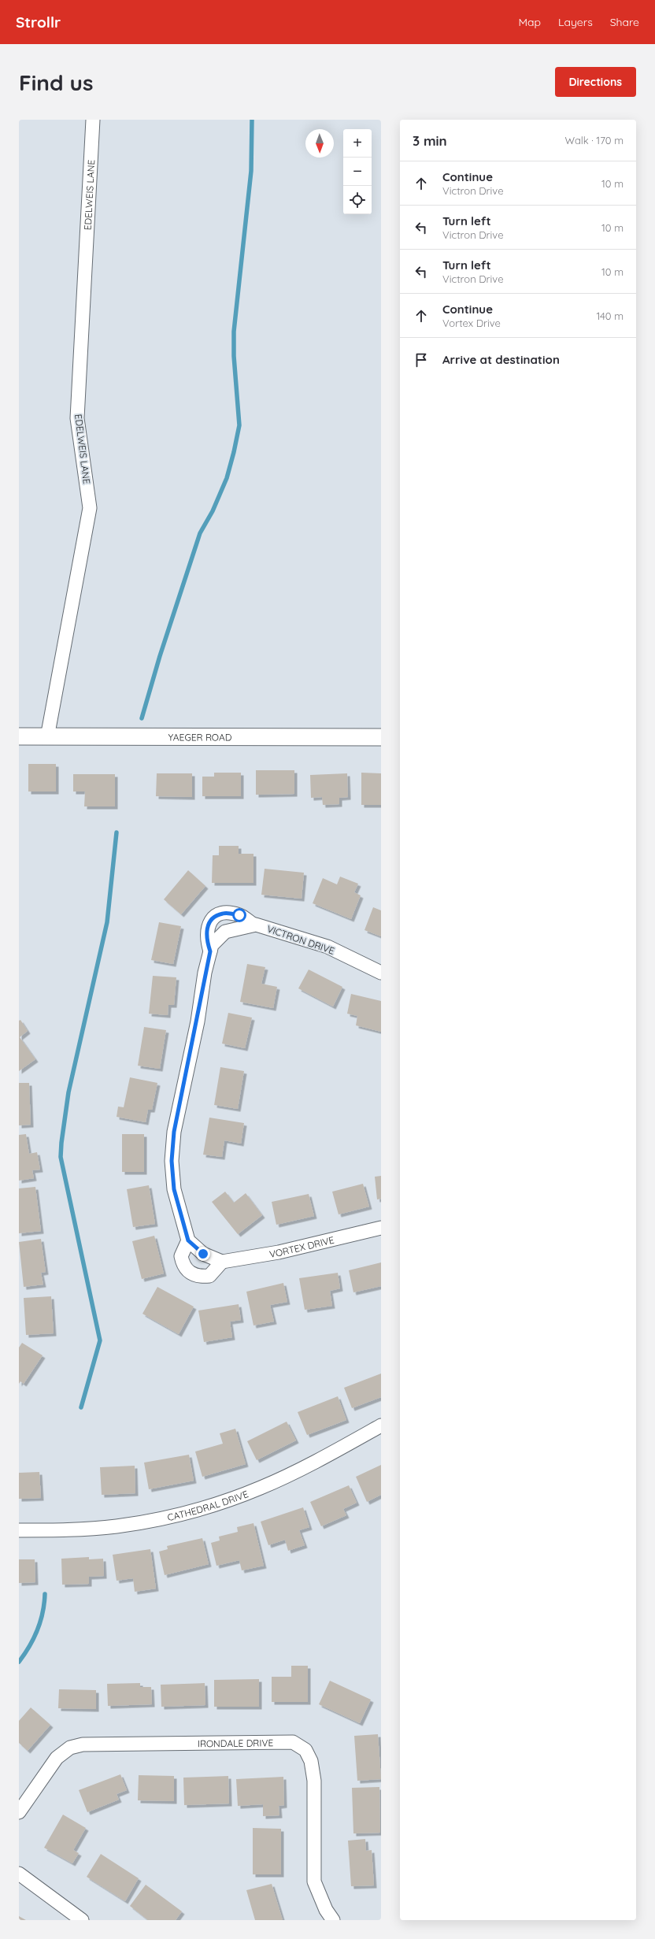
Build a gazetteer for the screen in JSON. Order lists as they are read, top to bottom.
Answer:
{
  "streets": {
    "street": [
      "EDELWEIS LANE",
      "YAEGER ROAD",
      "VICTRON DRIVE",
      "VORTEX DRIVE",
      "CATHEDRAL DRIVE",
      "IRONDALE DRIVE"
    ]
  },
  "crossings": [
    ["EDELWEIS LANE", "YAEGER ROAD"]
  ],
  "north": "bottom",
  "page": {
    "header": "Strollr",
    "nav": ["Map", "Layers", "Share"],
    "buttons": "Directions",
    "title": "Find us",
    "heading": ["3 min", "Walk · 170 m"],
    "map_buttons": ["+", "−"],
    "list": [
      ["Continue", "Victron Drive", "10 m"],
      ["Turn left", "Victron Drive", "10 m"],
      ["Turn left", "Victron Drive", "10 m"],
      ["Continue", "Vortex Drive", "140 m"],
      "Arrive at destination"
    ]
  }
}
